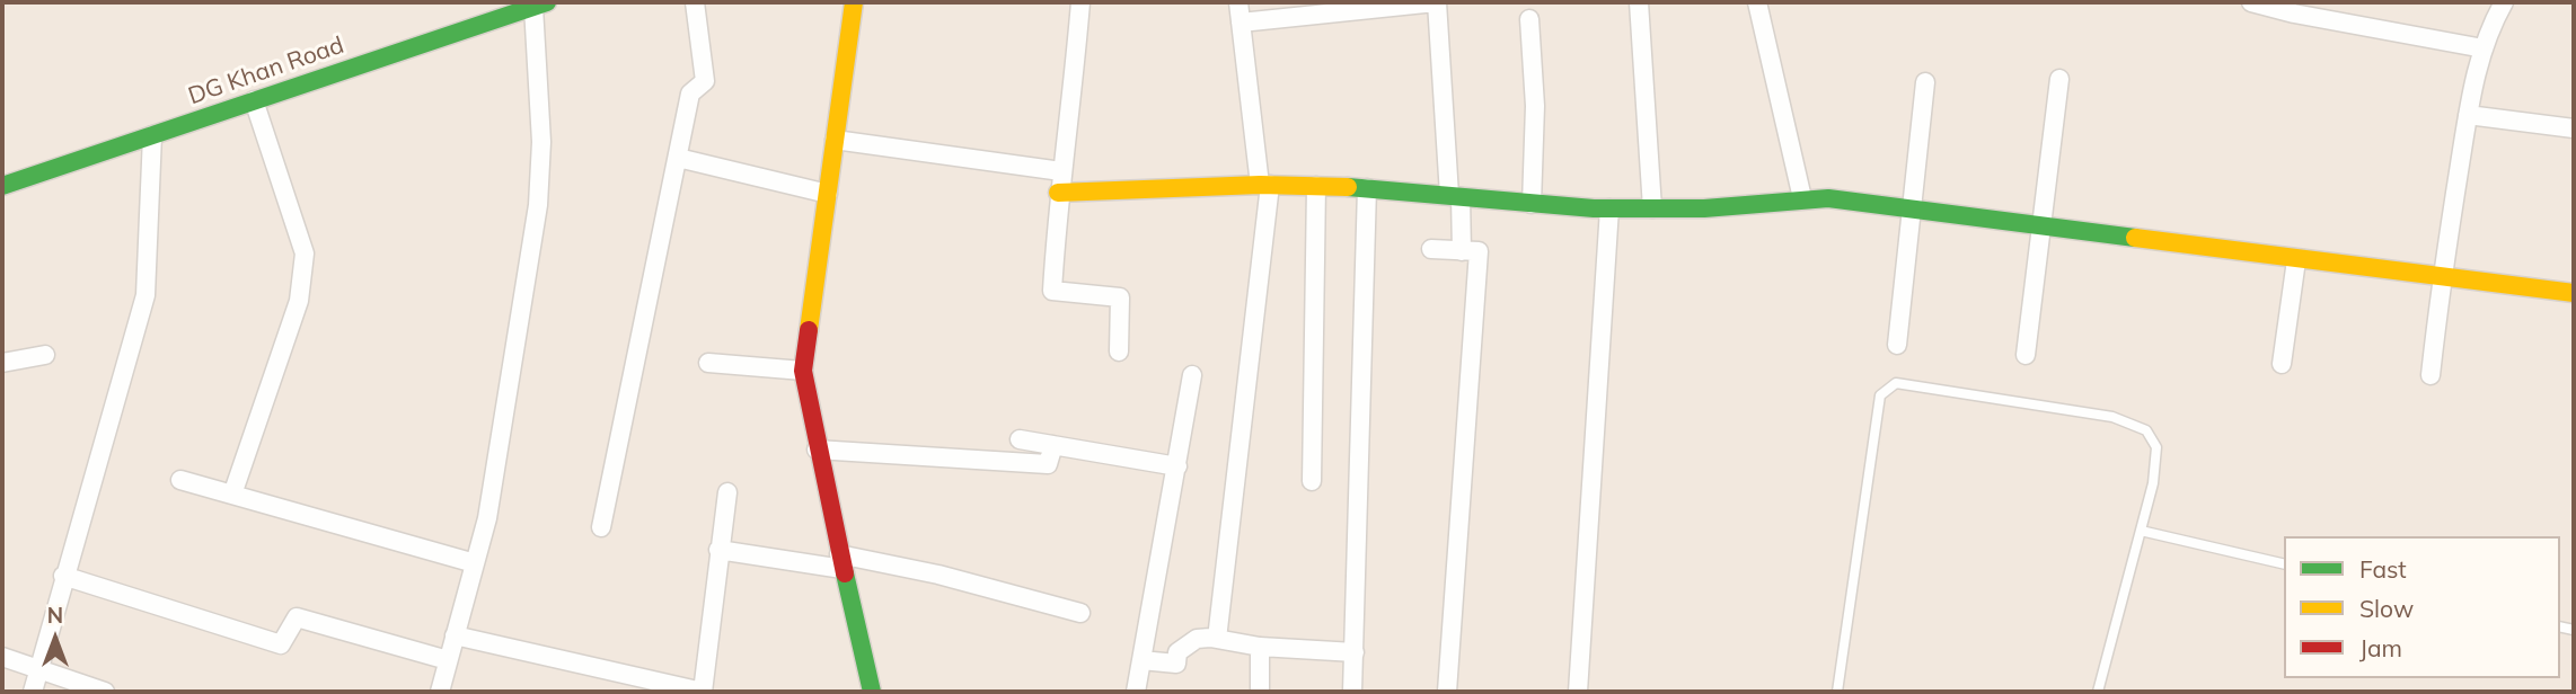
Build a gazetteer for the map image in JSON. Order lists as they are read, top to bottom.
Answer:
{
  "streets": {
    "street": ["DG Khan Road"]
  },
  "legend": ["Fast", "Slow", "Jam"],
  "north": "top"
}
